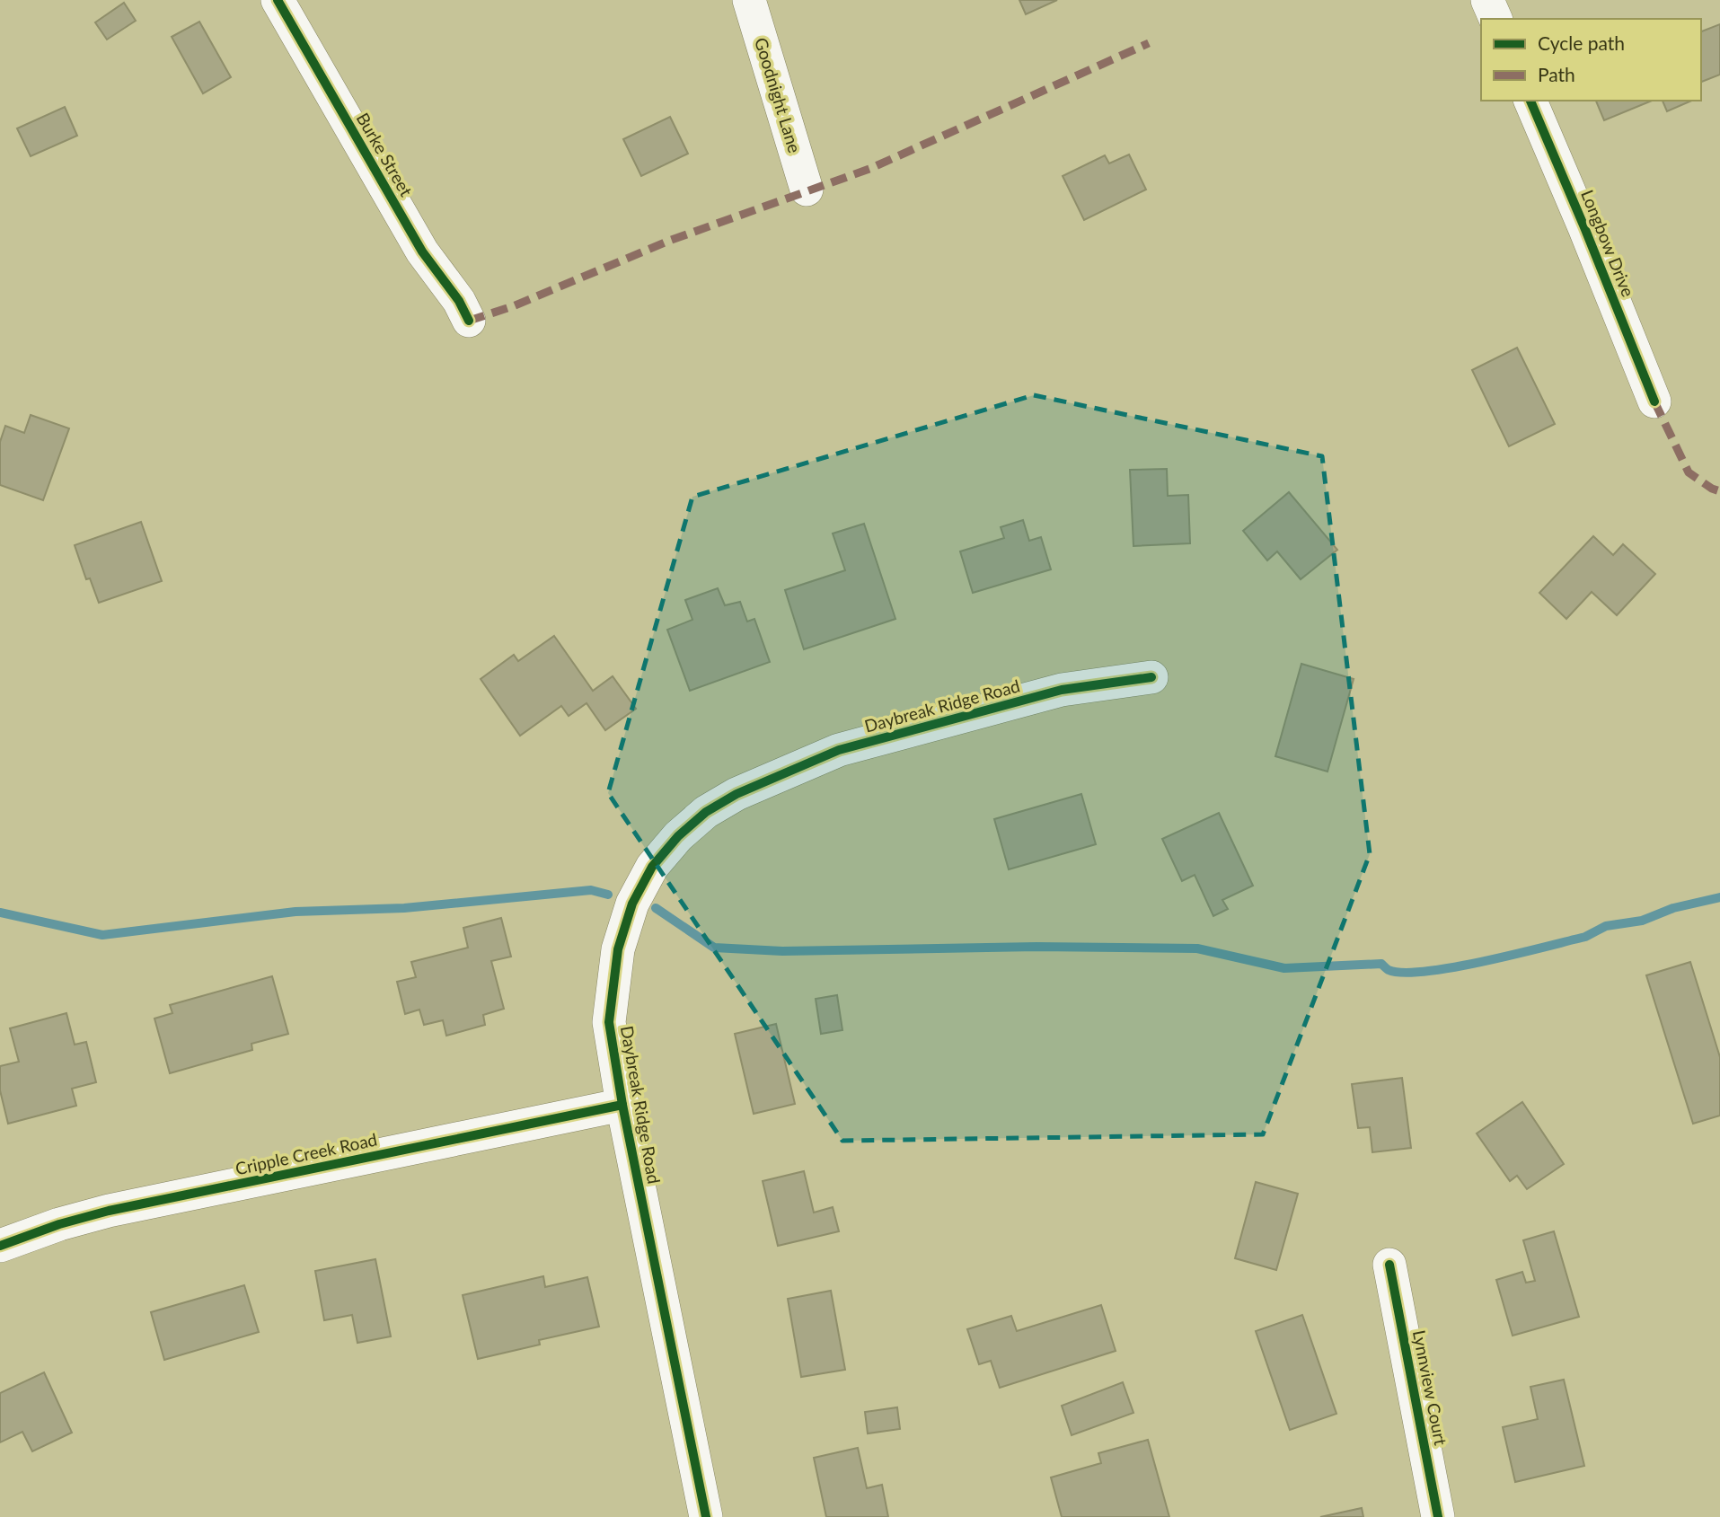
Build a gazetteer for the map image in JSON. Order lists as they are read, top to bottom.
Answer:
{
  "streets": {
    "street": [
      "Goodnight Lane",
      "Burke Street",
      "Longbow Drive",
      "Daybreak Ridge Road",
      "Cripple Creek Road",
      "Lynnview Court"
    ]
  },
  "crossings": [
    ["Daybreak Ridge Road", "Cripple Creek Road"]
  ],
  "legend": ["Cycle path", "Path"]
}
